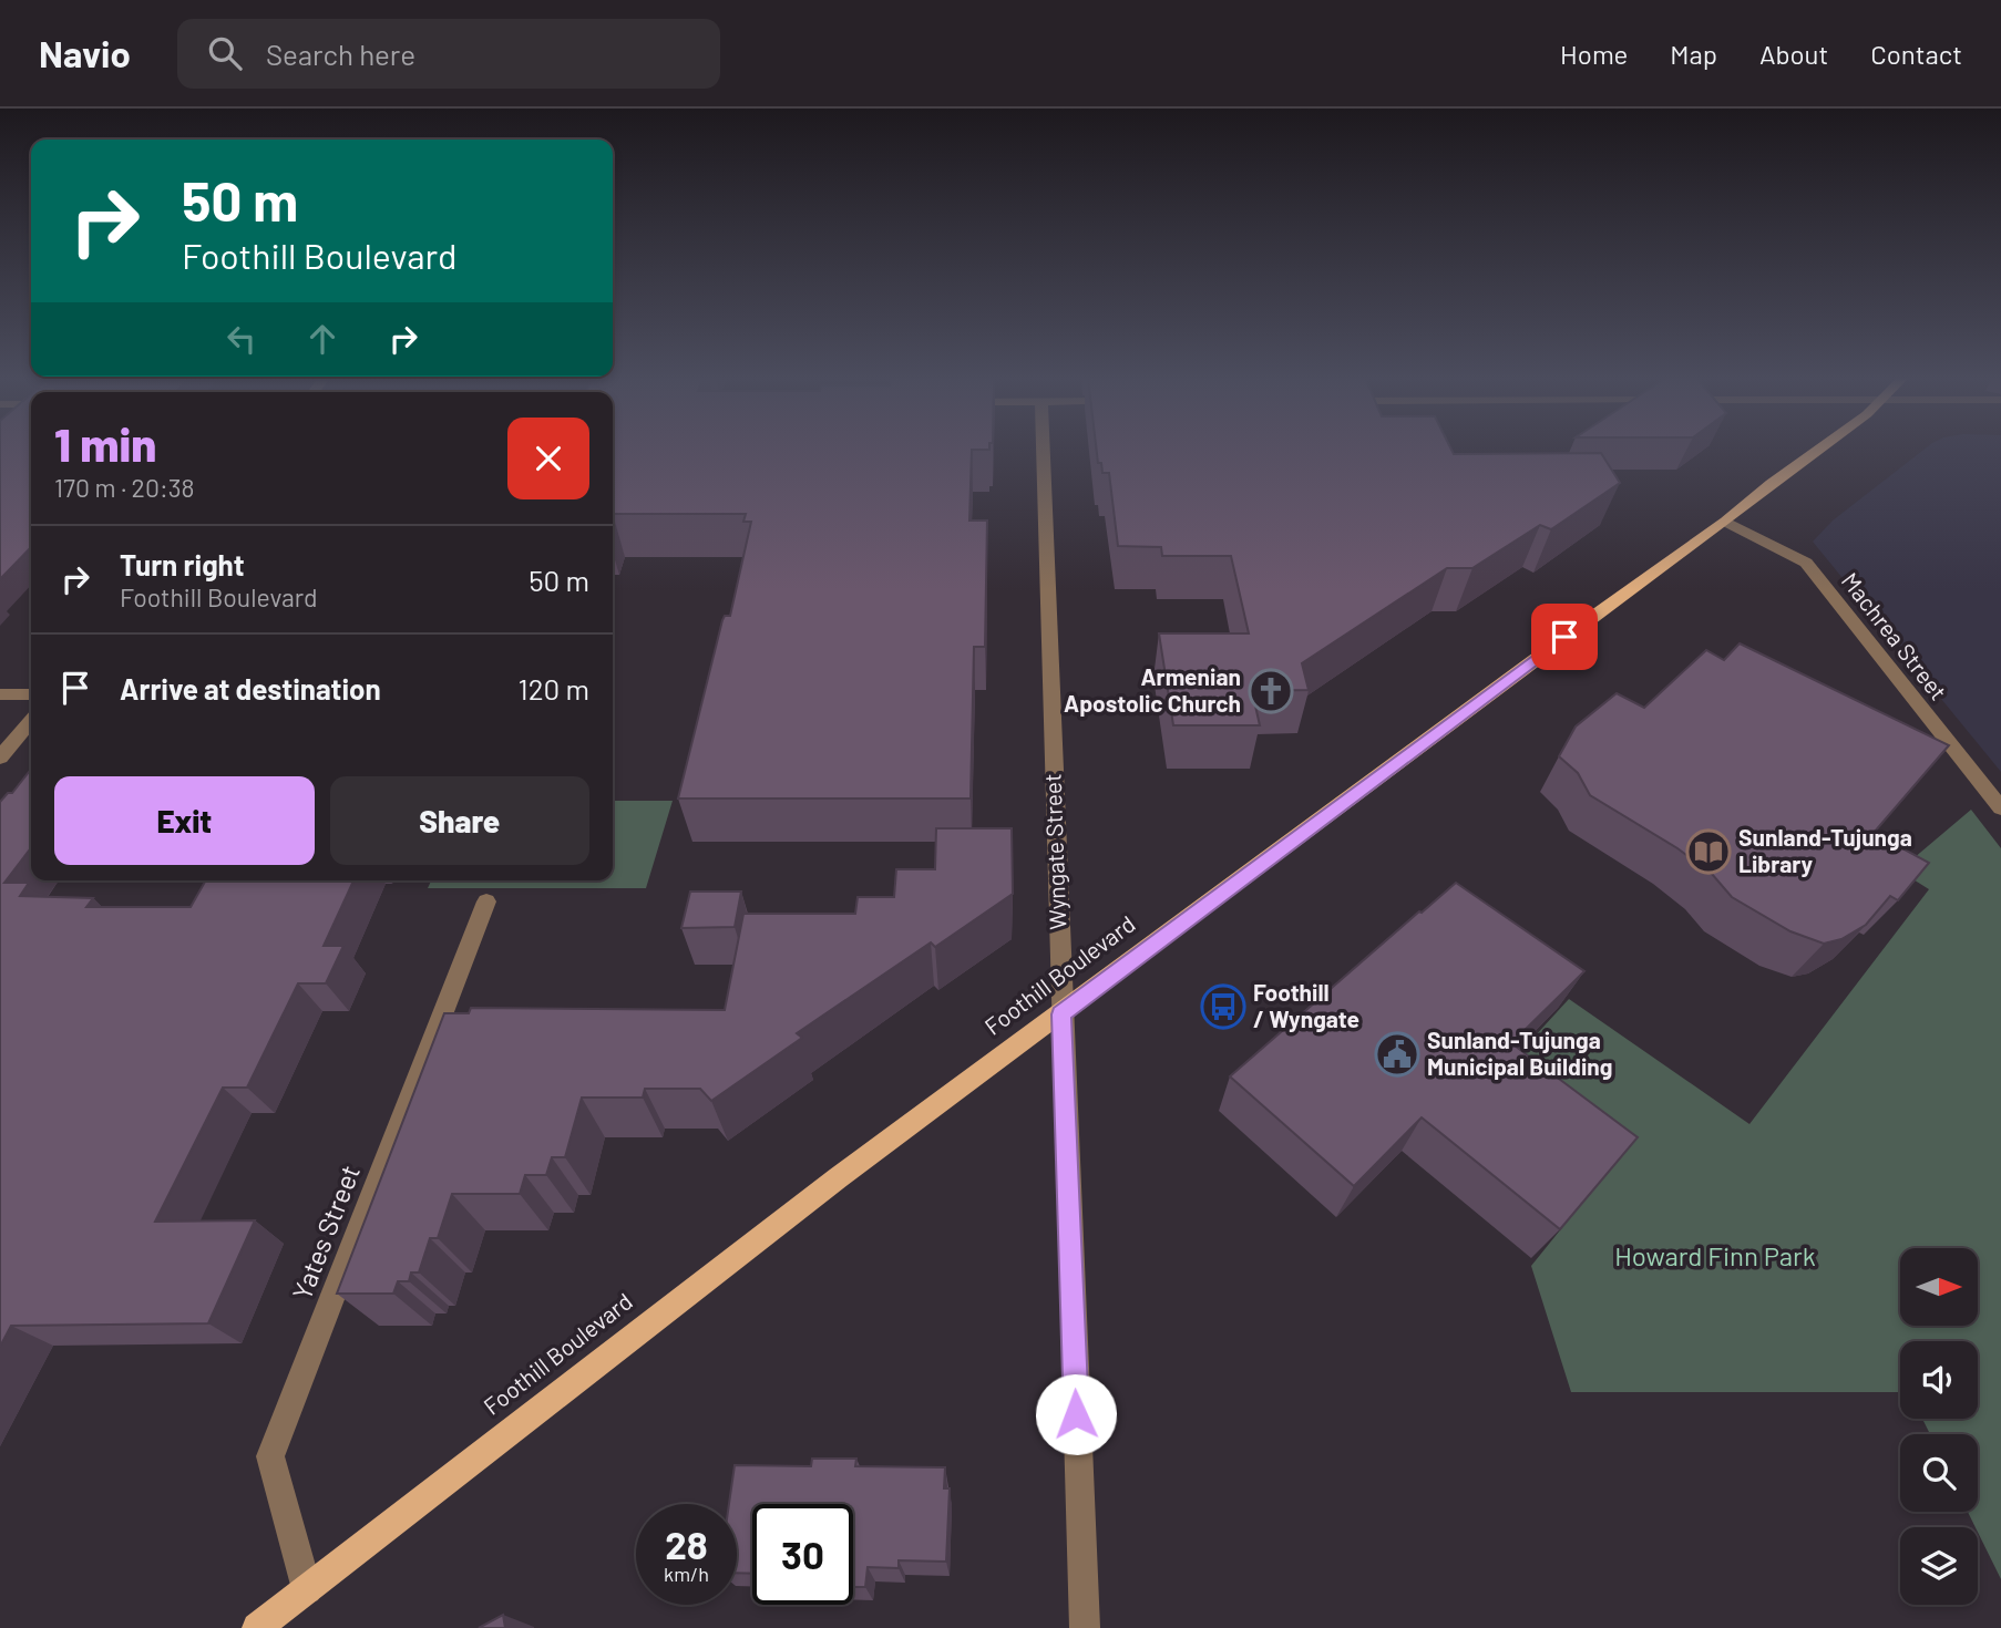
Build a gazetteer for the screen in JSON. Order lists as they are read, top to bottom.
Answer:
{
  "streets": {
    "main road": ["Foothill Boulevard"],
    "street": ["Machrea Street", "Wyngate Street", "Yates Street"]
  },
  "crossings": [
    ["Machrea Street", "Foothill Boulevard"],
    ["Wyngate Street", "Foothill Boulevard"],
    ["Foothill Boulevard", "Yates Street"]
  ],
  "parks": ["Howard Finn Park"],
  "places": {
    "church": ["Armenian Apostolic Church"],
    "library": ["Sunland-Tujunga Library"],
    "bus stop": ["Foothill / Wyngate"],
    "public building": ["Sunland-Tujunga Municipal Building"]
  },
  "north": "right",
  "page": {
    "header": "Navio",
    "search": "Search here",
    "nav": [
      "Home",
      "Map",
      "About",
      "Contact"
    ],
    "turn": ["50 m", "Foothill Boulevard"],
    "heading": ["1 min", "170 m · 20:38"],
    "list": [
      {
        "name": "Turn right",
        "note": "Foothill Boulevard",
        "value": "50 m"
      },
      {
        "name": "Arrive at destination",
        "value": "120 m"
      }
    ],
    "buttons": ["Exit", "Share"],
    "speed": "28 km/h",
    "limit": "30"
  }
}
